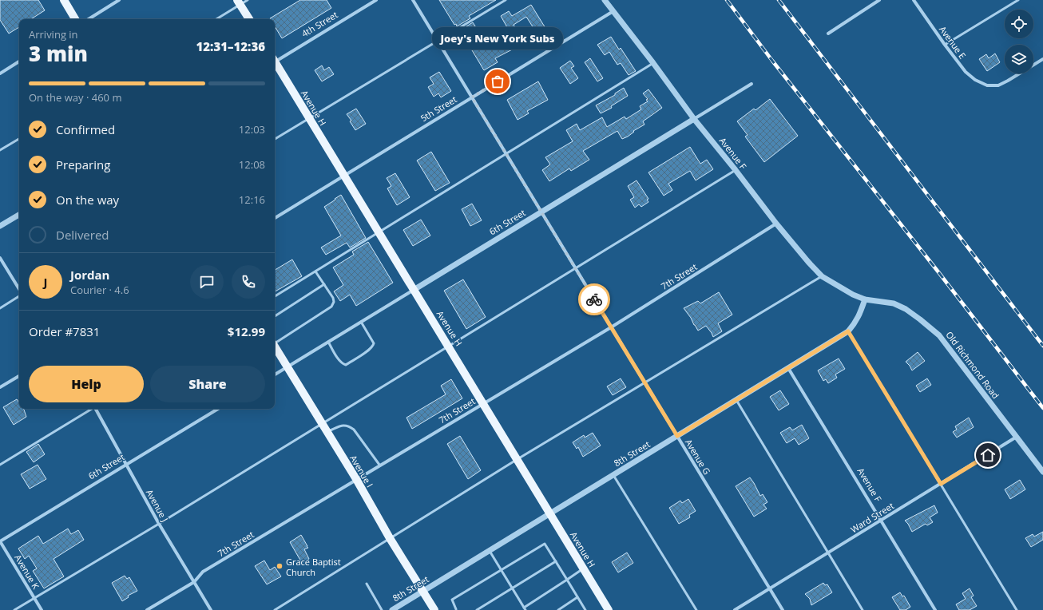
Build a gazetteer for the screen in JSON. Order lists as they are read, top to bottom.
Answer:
{
  "streets": {
    "main road": ["Avenue H", "Avenue I"],
    "street": [
      "4th Street",
      "Avenue E",
      "5th Street",
      "Avenue F",
      "6th Street",
      "7th Street",
      "Old Richmond Road",
      "8th Street",
      "Avenue G",
      "Avenue J",
      "Ward Street",
      "Avenue K"
    ]
  },
  "crossings": [
    ["Avenue H", "5th Street"],
    ["Avenue H", "6th Street"],
    ["Avenue H", "7th Street"],
    ["Avenue H", "8th Street"],
    ["5th Street", "Avenue F"],
    ["5th Street", "Avenue G"],
    ["Avenue F", "6th Street"],
    ["Avenue F", "7th Street"],
    ["Avenue F", "Old Richmond Road"],
    ["Avenue F", "8th Street"],
    ["Avenue F", "Ward Street"],
    ["6th Street", "Avenue G"],
    ["6th Street", "Avenue I"],
    ["6th Street", "Avenue J"],
    ["6th Street", "Avenue K"],
    ["7th Street", "Avenue G"],
    ["7th Street", "Avenue I"],
    ["7th Street", "Avenue J"],
    ["Old Richmond Road", "8th Street"],
    ["Old Richmond Road", "Ward Street"],
    ["8th Street", "Avenue G"],
    ["8th Street", "Avenue I"],
    ["Avenue G", "Ward Street"]
  ],
  "places": ["Joey's New York Subs", "Grace Baptist Church"],
  "page": {
    "heading": ["3 min", "Arriving in", "12:31–12:36"],
    "panel": [
      "Jordan",
      "Courier · 4.6",
      "Order #7831",
      "$12.99"
    ],
    "bubble": "Joey's New York Subs",
    "bar": "On the way · 460 m",
    "list": [
      ["Confirmed", "12:03"],
      ["Preparing", "12:08"],
      ["On the way", "12:16"],
      "Delivered"
    ],
    "round": "J",
    "buttons": ["Help", "Share"]
  }
}
